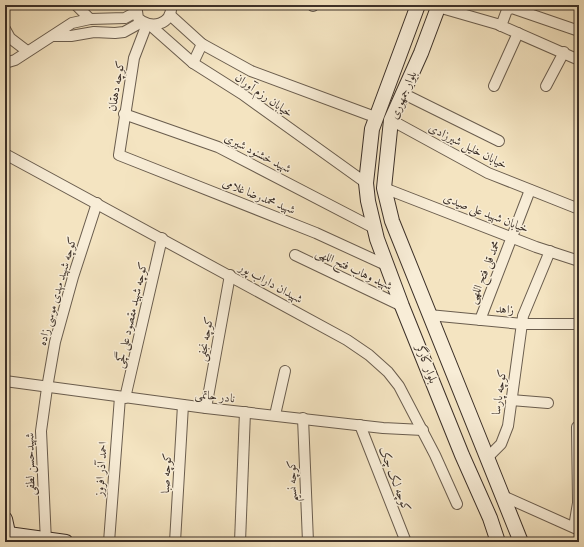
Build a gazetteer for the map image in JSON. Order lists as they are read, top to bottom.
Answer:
{
  "streets": {
    "street": [
      "کوچه دهقان",
      "خیابان رزم آوران",
      "بلوار جمهوری",
      "خیابان خلیل شیرزادی",
      "شهید خشنود شیری",
      "شهید محمدرضا غلامی",
      "خیابان شهید علی صیدی",
      "شهید وهاب فتح اللهی",
      "محمد قلی فتح اللهی",
      "شهیدان داراب پور",
      "کوچه شهید مهدی موسی زاده",
      "زاهد",
      "کوچه شهید مقصود علی گچی",
      "کوچه نجفی",
      "بلوار کارگر",
      "کوچه پارسا",
      "نادر حاتمی",
      "شهیدحسن لطفی",
      "احمد آذر افروز",
      "کوچه صبا",
      "کوچه لک چک",
      "کوچه نسیم"
    ]
  },
  "crossings": [
    ["کوچه دهقان", "خیابان رزم آوران"],
    ["کوچه دهقان", "شهید خشنود شیری"],
    ["کوچه دهقان", "شهید محمدرضا غلامی"],
    ["خیابان رزم آوران", "بلوار جمهوری"],
    ["خیابان رزم آوران", "بلوار کارگر"],
    ["بلوار جمهوری", "خیابان خلیل شیرزادی"],
    ["بلوار جمهوری", "خیابان شهید علی صیدی"],
    ["بلوار جمهوری", "بلوار کارگر"],
    ["خیابان خلیل شیرزادی", "محمد قلی فتح اللهی"],
    ["شهید خشنود شیری", "بلوار کارگر"],
    ["شهید محمدرضا غلامی", "بلوار کارگر"],
    ["خیابان شهید علی صیدی", "محمد قلی فتح اللهی"],
    ["خیابان شهید علی صیدی", "بلوار کارگر"],
    ["خیابان شهید علی صیدی", "کوچه پارسا"],
    ["شهید وهاب فتح اللهی", "بلوار کارگر"],
    ["محمد قلی فتح اللهی", "زاهد"],
    ["شهیدان داراب پور", "کوچه شهید مهدی موسی زاده"],
    ["شهیدان داراب پور", "کوچه شهید مقصود علی گچی"],
    ["شهیدان داراب پور", "کوچه نجفی"],
    ["شهیدان داراب پور", "نادر حاتمی"],
    ["کوچه شهید مهدی موسی زاده", "نادر حاتمی"],
    ["کوچه شهید مهدی موسی زاده", "شهیدحسن لطفی"],
    ["زاهد", "بلوار کارگر"],
    ["زاهد", "کوچه پارسا"],
    ["کوچه شهید مقصود علی گچی", "نادر حاتمی"],
    ["کوچه شهید مقصود علی گچی", "احمد آذر افروز"],
    ["کوچه نجفی", "نادر حاتمی"],
    ["بلوار کارگر", "کوچه پارسا"],
    ["نادر حاتمی", "شهیدحسن لطفی"],
    ["نادر حاتمی", "احمد آذر افروز"],
    ["نادر حاتمی", "کوچه صبا"],
    ["نادر حاتمی", "کوچه لک چک"],
    ["نادر حاتمی", "کوچه نسیم"]
  ]
}
